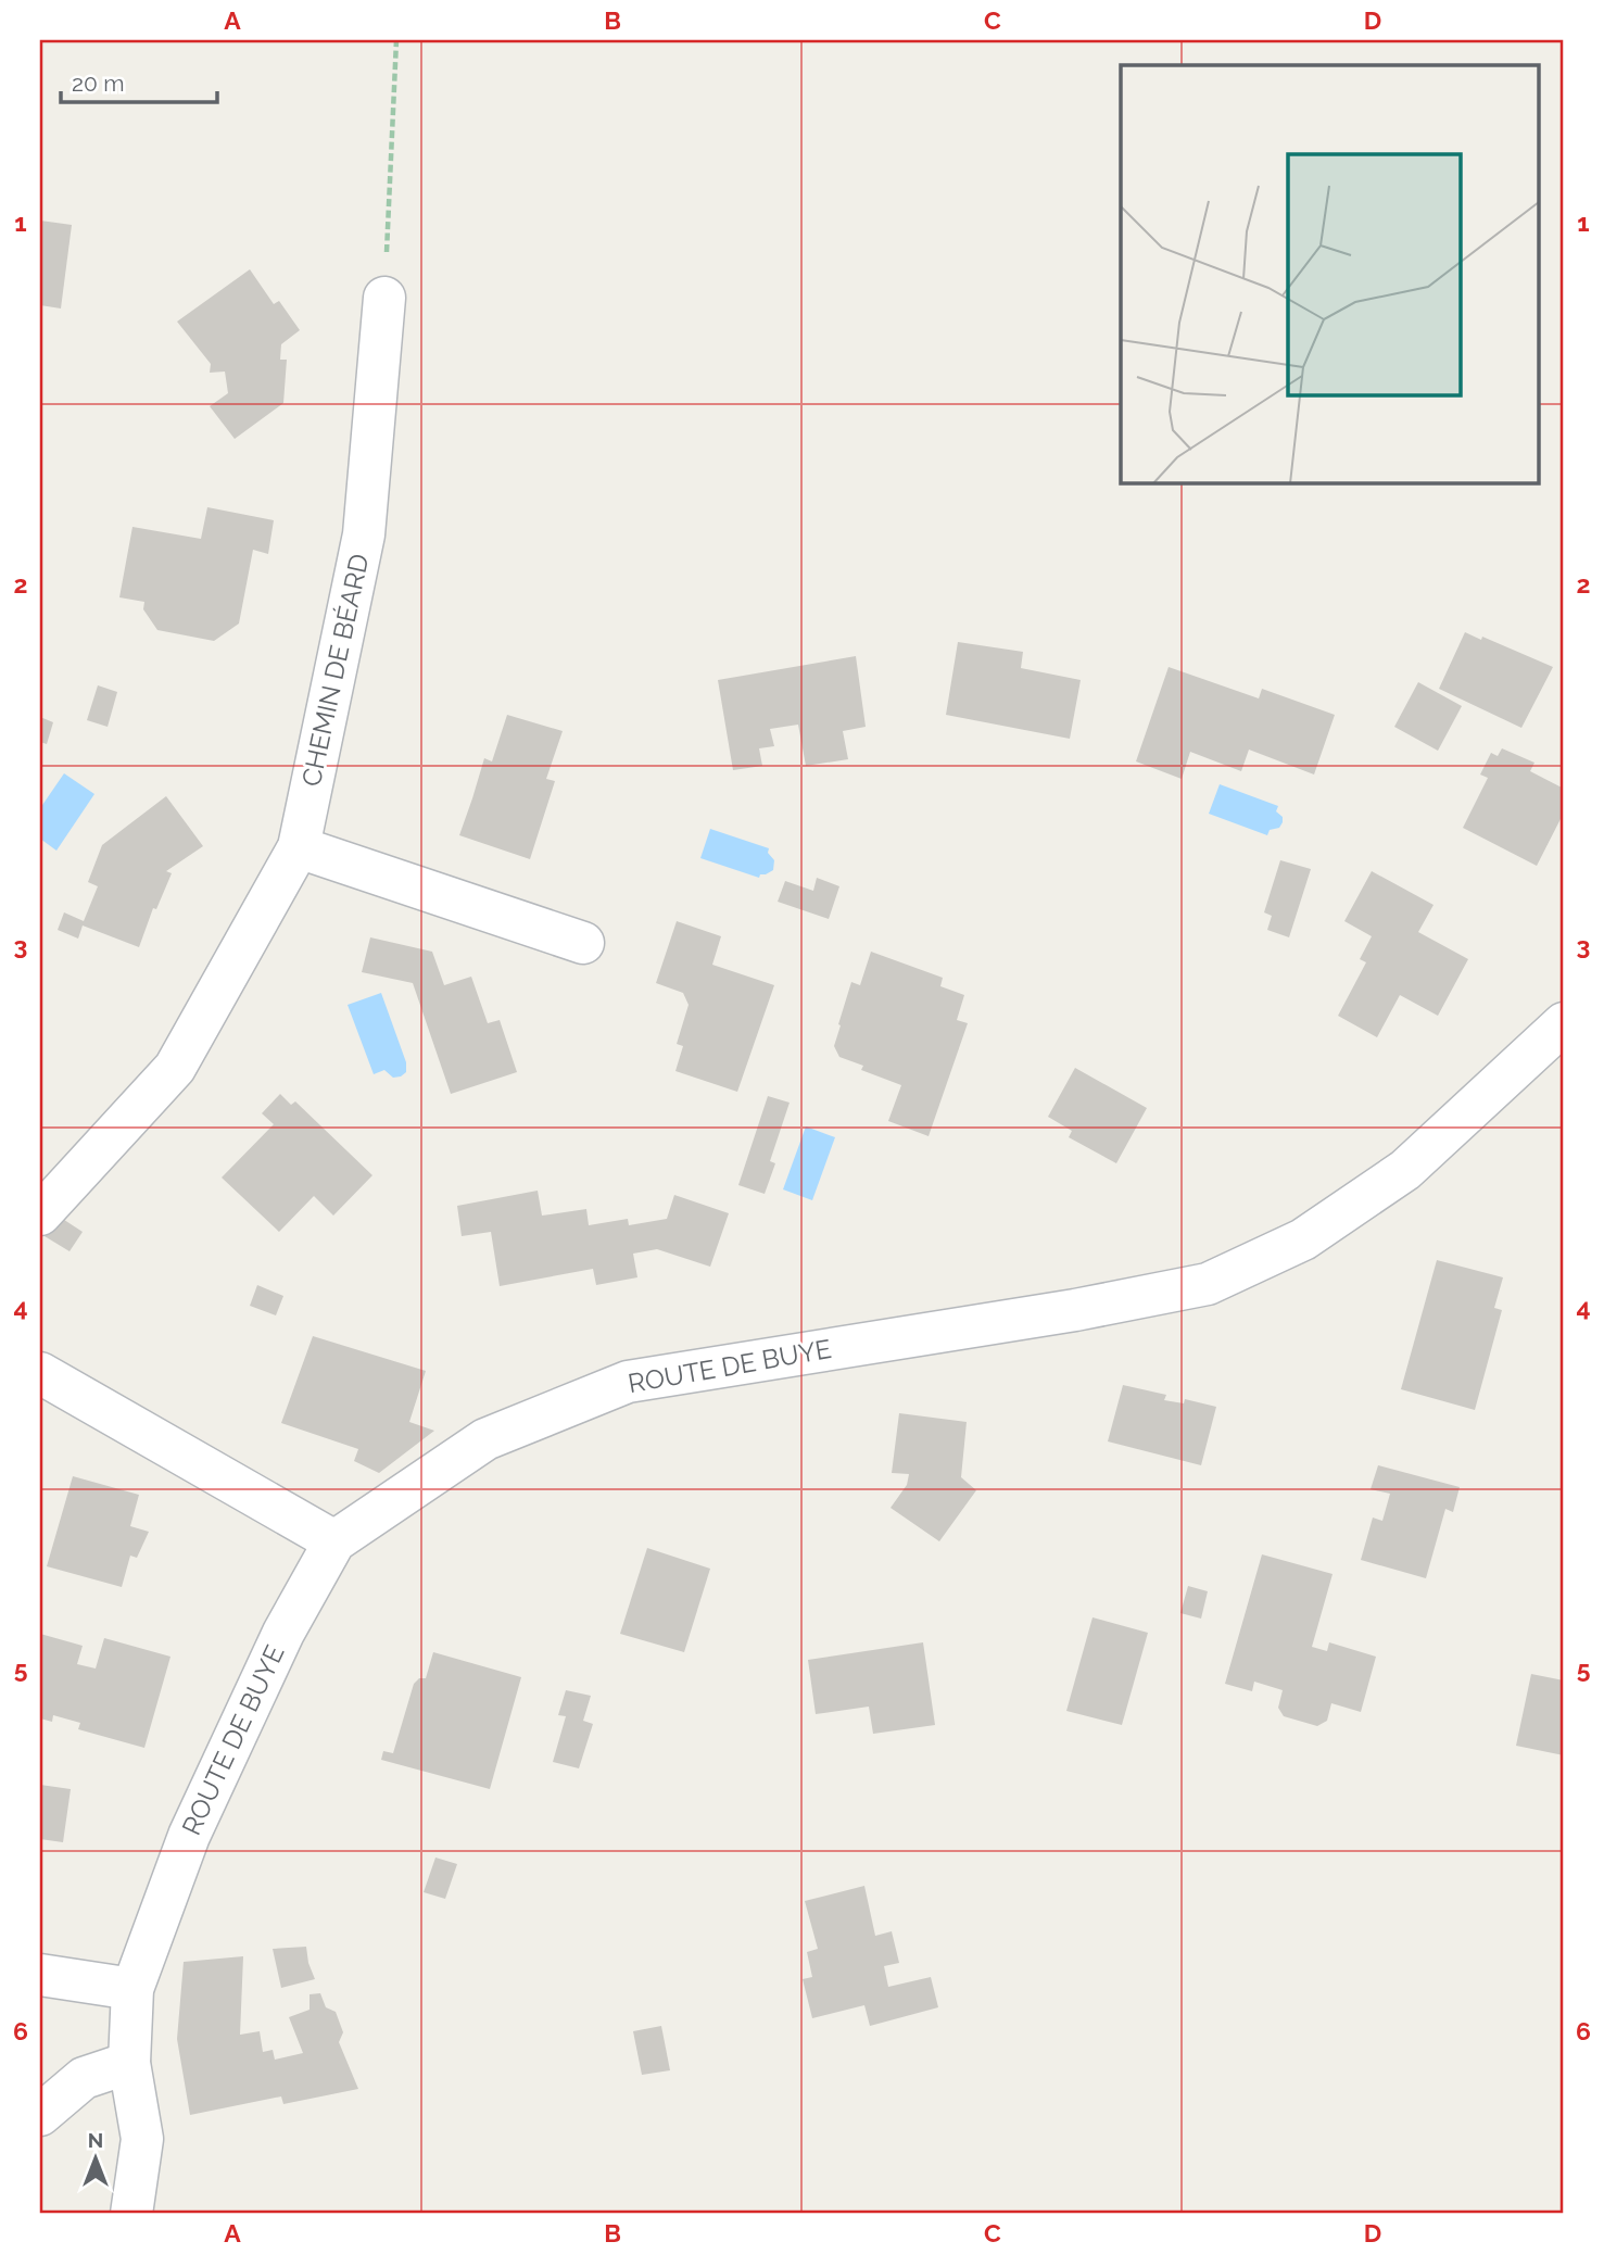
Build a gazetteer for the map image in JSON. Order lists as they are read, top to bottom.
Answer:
{
  "streets": {
    "street": ["CHEMIN DE BÉARD", "ROUTE DE BUYE"]
  },
  "scale_bar": "20 m",
  "north": "top",
  "grid": {
    "columns": [
      "A",
      "B",
      "C",
      "D"
    ],
    "rows": [
      "1",
      "2",
      "3",
      "4",
      "5",
      "6"
    ]
  }
}
